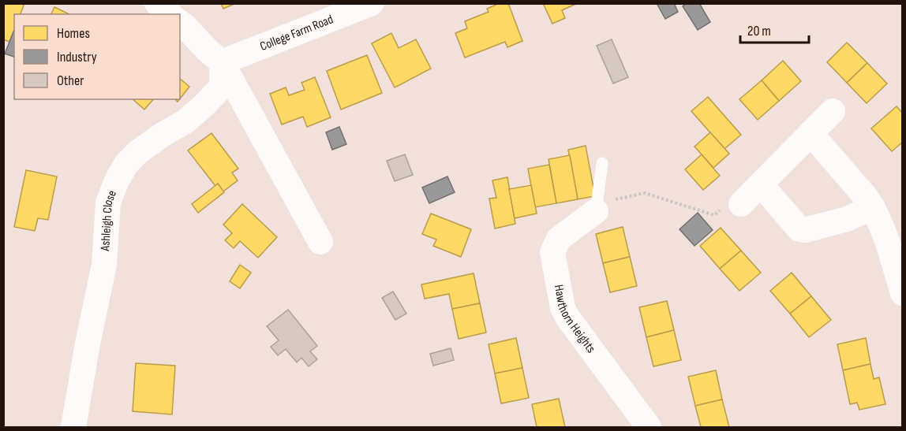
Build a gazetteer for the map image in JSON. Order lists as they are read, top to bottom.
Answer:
{
  "streets": {
    "street": ["College Farm Road", "Ashleigh Close", "Hawthorn Heights"]
  },
  "crossings": [
    ["College Farm Road", "Ashleigh Close"]
  ],
  "legend": ["Homes", "Industry", "Other"],
  "scale_bar": "20 m"
}
